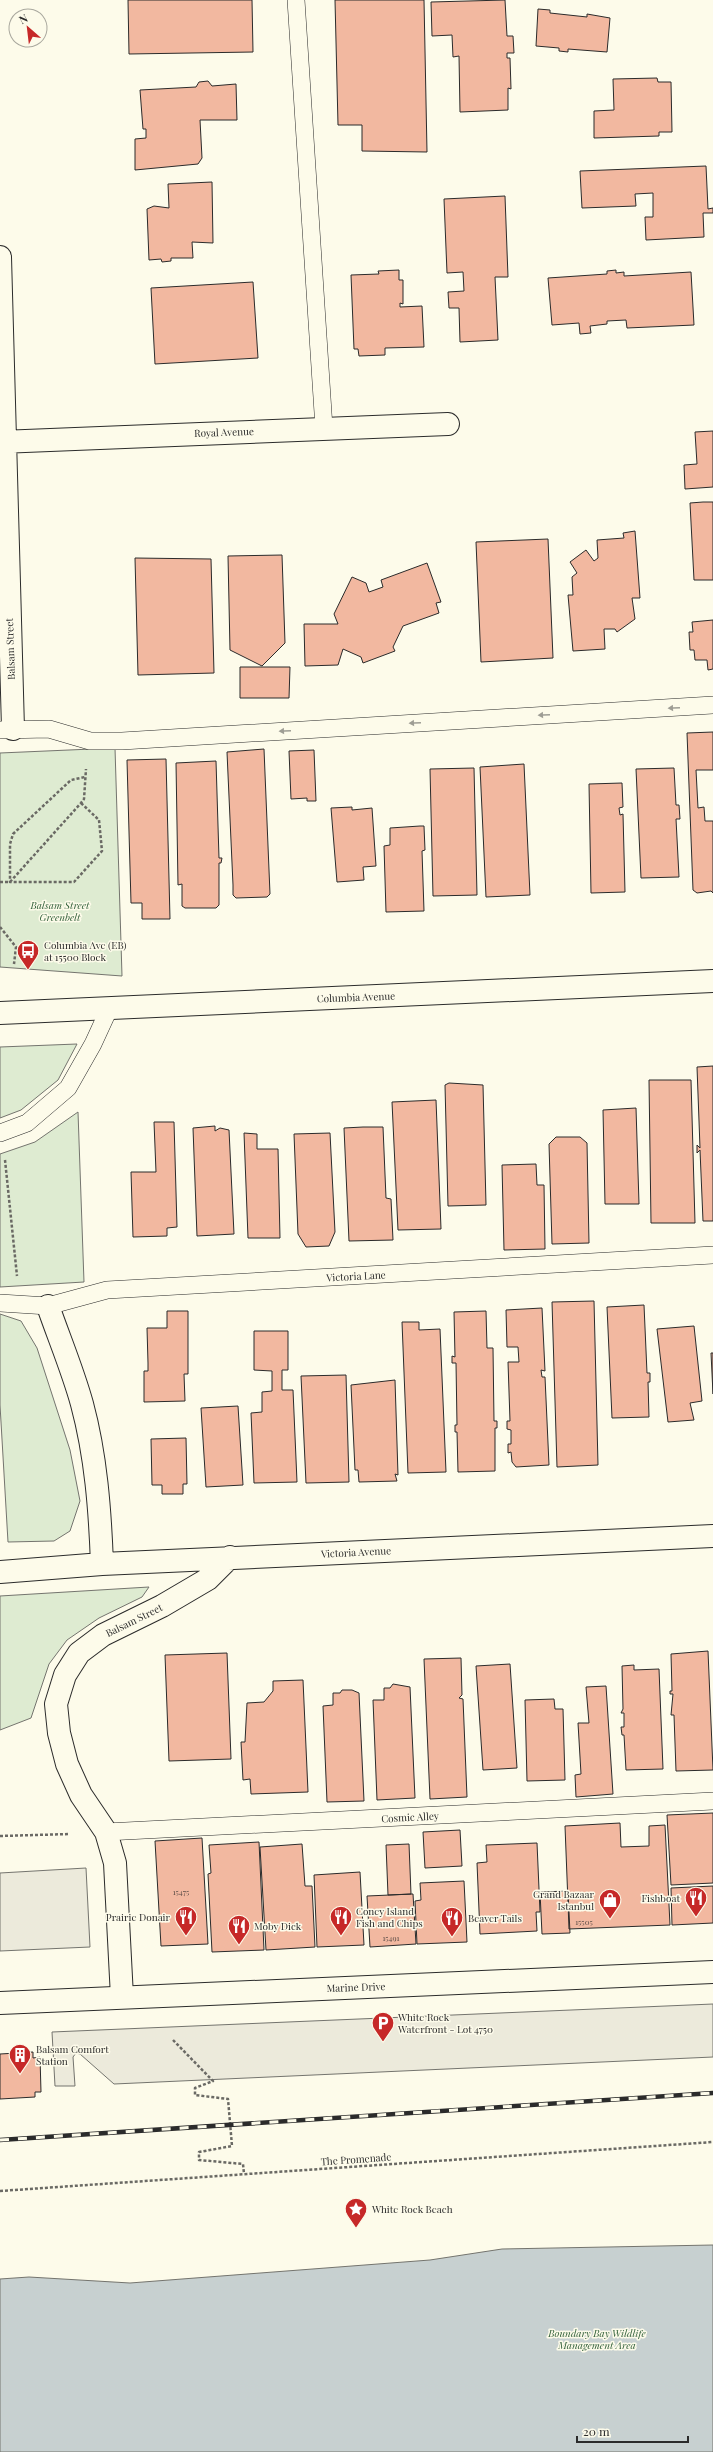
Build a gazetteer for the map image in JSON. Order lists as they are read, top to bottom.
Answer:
{
  "streets": {
    "street": [
      "Royal Avenue",
      "Balsam Street",
      "Columbia Avenue",
      "Victoria Avenue",
      "Marine Drive"
    ],
    "lane": ["Victoria Lane", "Cosmic Alley"],
    "path": ["The Promenade"]
  },
  "crossings": [
    ["Royal Avenue", "Balsam Street"],
    ["Balsam Street", "Victoria Avenue"],
    ["Balsam Street", "Cosmic Alley"],
    ["Balsam Street", "Marine Drive"]
  ],
  "parks": ["Balsam Street Greenbelt", "Boundary Bay Wildlife Management Area"],
  "places": {
    "bus stop": ["Columbia Ave (EB) at 15500 Block"],
    "restaurant": [
      "Fishboat",
      "Prairie Donair",
      "Coney Island Fish and Chips",
      "Beaver Tails",
      "Moby Dick"
    ],
    "shop": ["Grand Bazaar Istanbul"],
    "parking": ["White Rock Waterfront - Lot 4750"],
    "building": ["Balsam Comfort Station"],
    "place": ["White Rock Beach"]
  },
  "house_numbers": ["15475", "15505", "15491"],
  "scale_bar": "20 m",
  "north": "top left"
}
